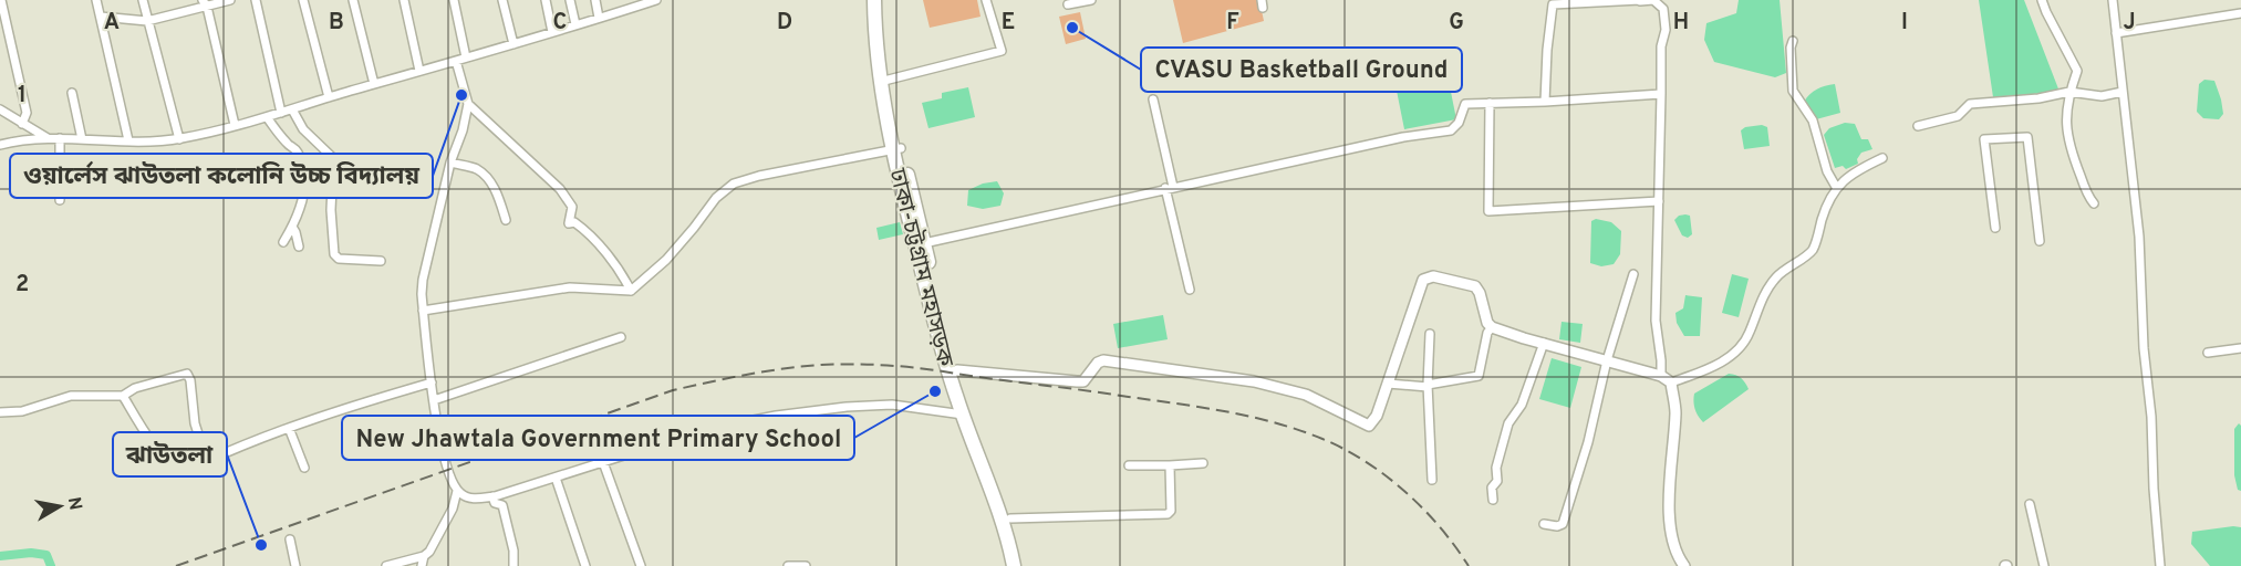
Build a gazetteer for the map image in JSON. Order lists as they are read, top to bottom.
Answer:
{
  "streets": {
    "highway": ["ঢাকা-চট্টগ্রাম মহাসড়ক"]
  },
  "places": [
    "CVASU Basketball Ground",
    "ওয়ার্লেস ঝাউতলা কলোনি উচ্চ বিদ্যালয়",
    "New Jhawtala Government Primary School",
    "ঝাউতলা"
  ],
  "north": "right",
  "grid": {
    "columns": [
      "A",
      "B",
      "C",
      "D",
      "E",
      "F",
      "G",
      "H",
      "I",
      "J"
    ],
    "rows": ["1", "2"]
  }
}
